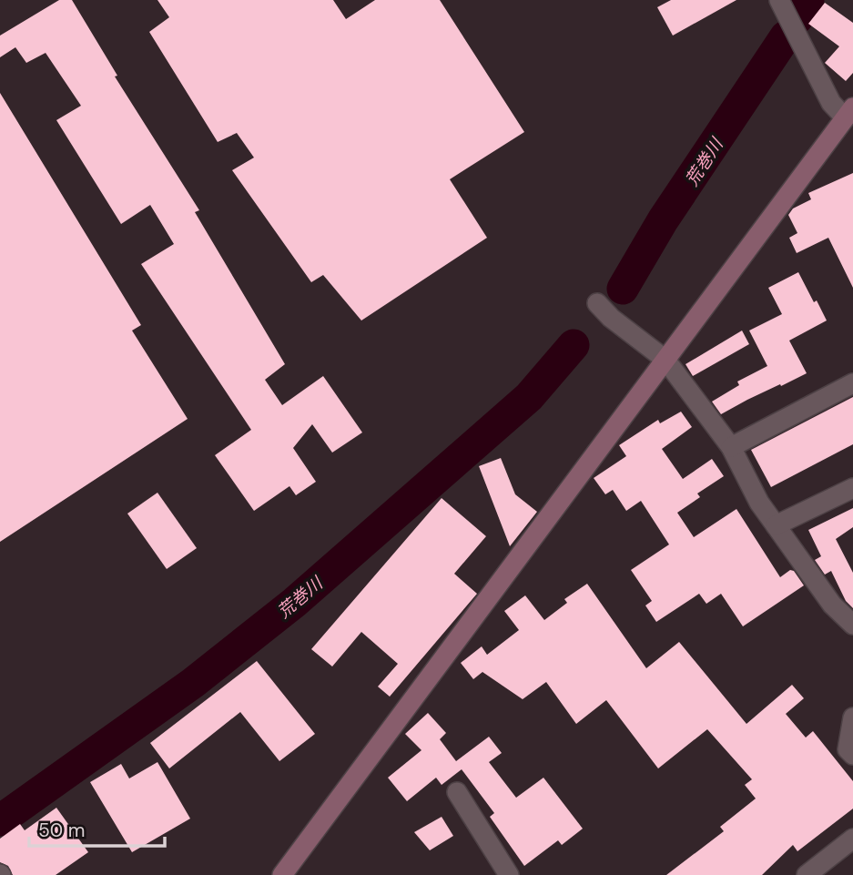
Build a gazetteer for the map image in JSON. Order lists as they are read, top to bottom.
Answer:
{
  "water": ["荒巻川"],
  "scale_bar": "50 m"
}
